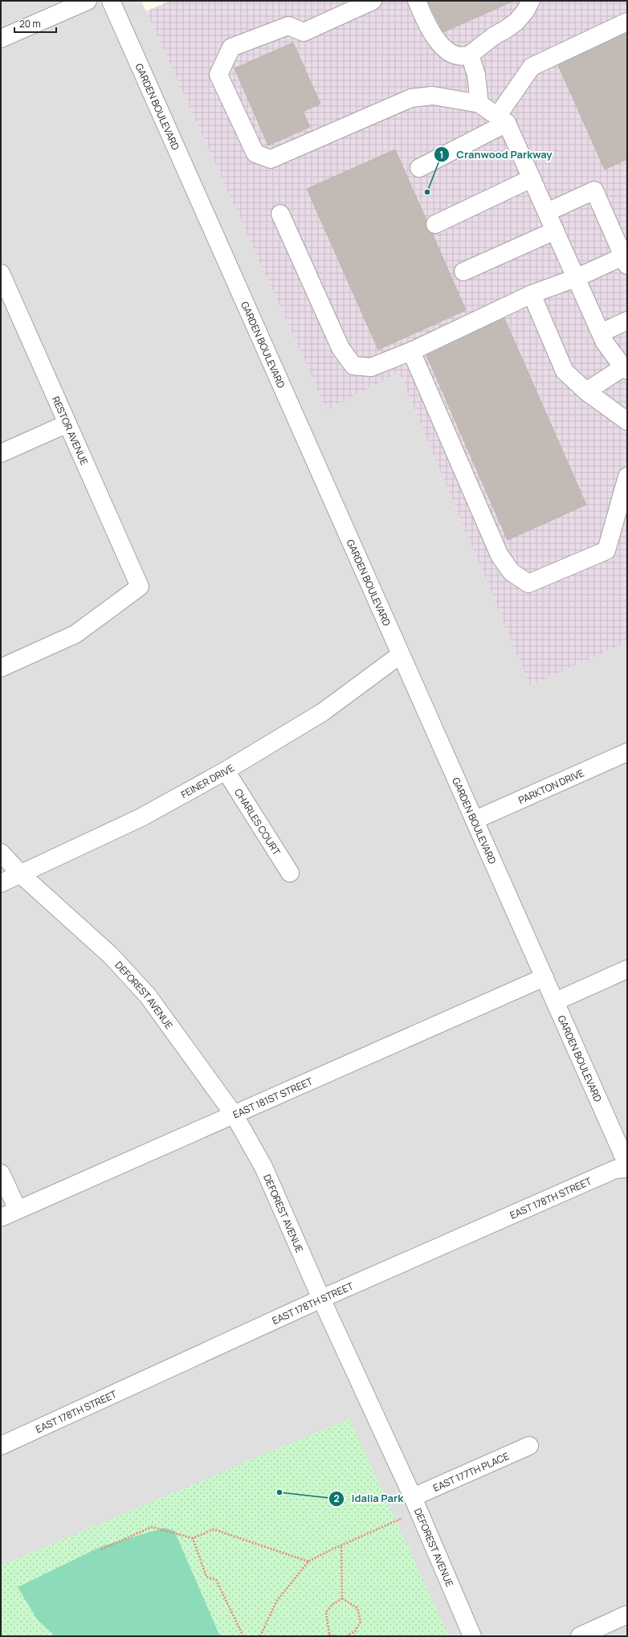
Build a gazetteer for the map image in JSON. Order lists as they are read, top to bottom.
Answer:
{
  "streets": {
    "street": [
      "GARDEN BOULEVARD",
      "RESTOR AVENUE",
      "FEINER DRIVE",
      "PARKTON DRIVE",
      "CHARLES COURT",
      "DEFOREST AVENUE",
      "EAST 181ST STREET",
      "EAST 178TH STREET",
      "EAST 177TH PLACE"
    ]
  },
  "crossings": [
    ["GARDEN BOULEVARD", "FEINER DRIVE"],
    ["GARDEN BOULEVARD", "PARKTON DRIVE"],
    ["GARDEN BOULEVARD", "EAST 181ST STREET"],
    ["FEINER DRIVE", "CHARLES COURT"],
    ["FEINER DRIVE", "DEFOREST AVENUE"],
    ["DEFOREST AVENUE", "EAST 181ST STREET"],
    ["DEFOREST AVENUE", "EAST 178TH STREET"],
    ["DEFOREST AVENUE", "EAST 177TH PLACE"]
  ],
  "places": ["Cranwood Parkway", "Idalia Park"],
  "scale_bar": "20 m"
}
